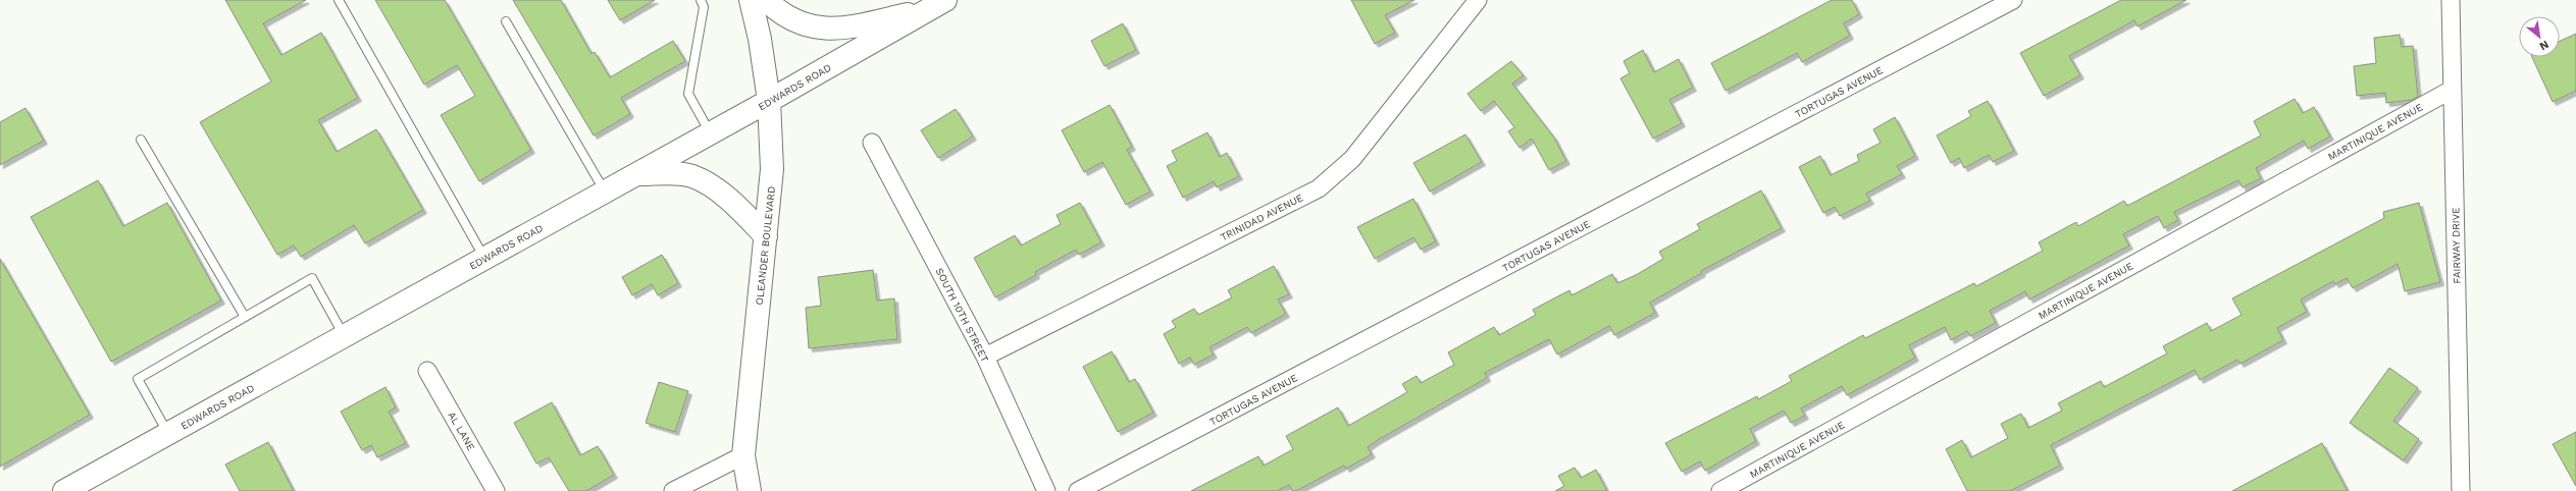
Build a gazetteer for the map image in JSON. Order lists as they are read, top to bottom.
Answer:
{
  "streets": {
    "main road": ["EDWARDS ROAD", "OLEANDER BOULEVARD"],
    "street": [
      "TORTUGAS AVENUE",
      "MARTINIQUE AVENUE",
      "TRINIDAD AVENUE",
      "FAIRWAY DRIVE",
      "SOUTH 10TH STREET",
      "AL LANE"
    ]
  },
  "crossings": [
    ["EDWARDS ROAD", "OLEANDER BOULEVARD"],
    ["MARTINIQUE AVENUE", "FAIRWAY DRIVE"],
    ["TRINIDAD AVENUE", "SOUTH 10TH STREET"]
  ],
  "north": "bottom right"
}
